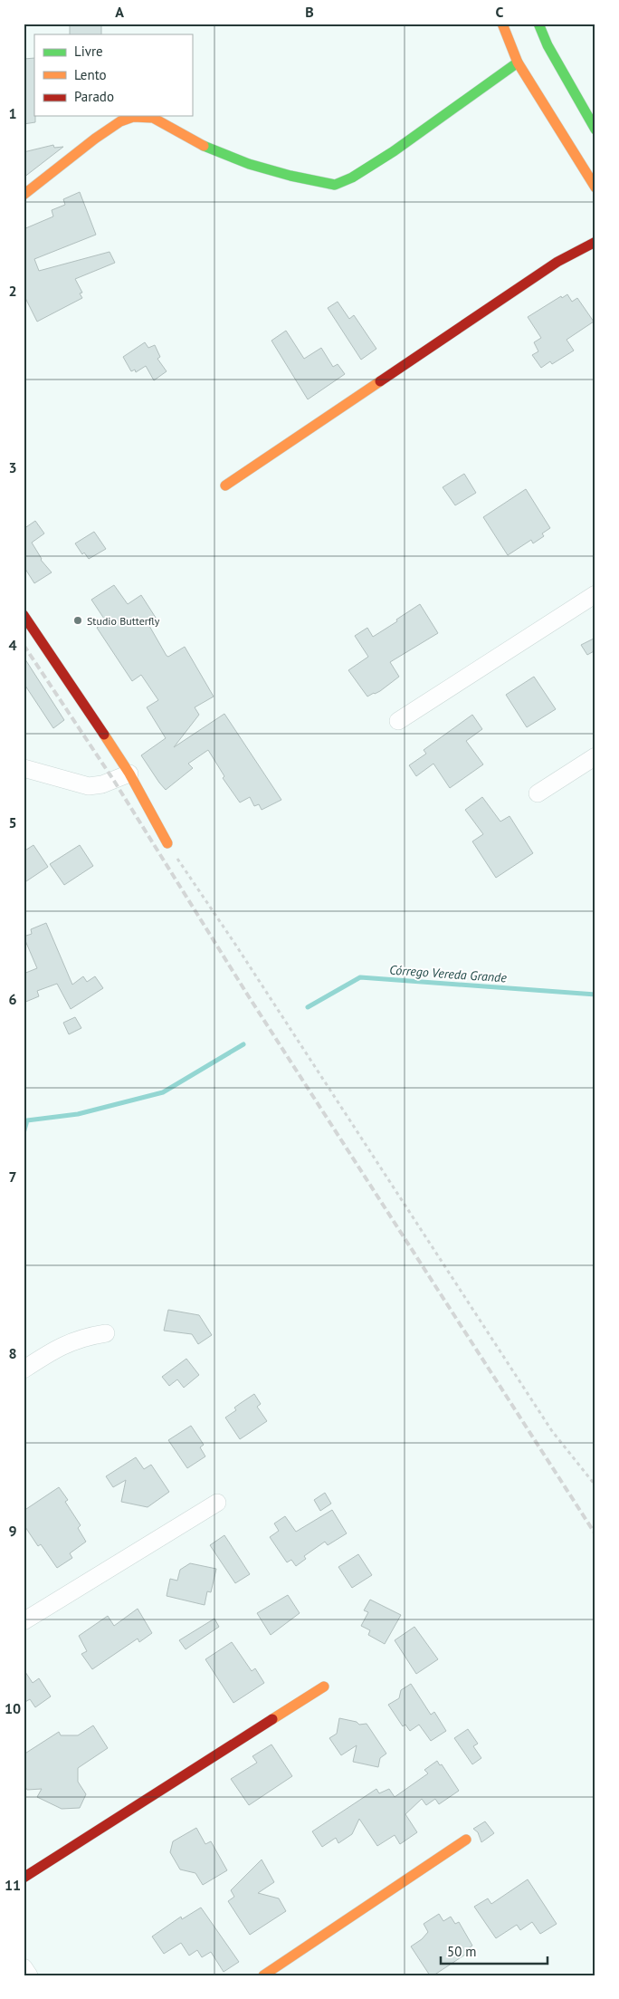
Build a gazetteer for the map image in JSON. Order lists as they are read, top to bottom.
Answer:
{
  "water": ["Córrego Vereda Grande"],
  "places": ["Studio Butterfly"],
  "legend": ["Livre", "Lento", "Parado"],
  "scale_bar": "50 m",
  "grid": {
    "columns": ["A", "B", "C"],
    "rows": [
      "1",
      "2",
      "3",
      "4",
      "5",
      "6",
      "7",
      "8",
      "9",
      "10",
      "11"
    ]
  }
}
